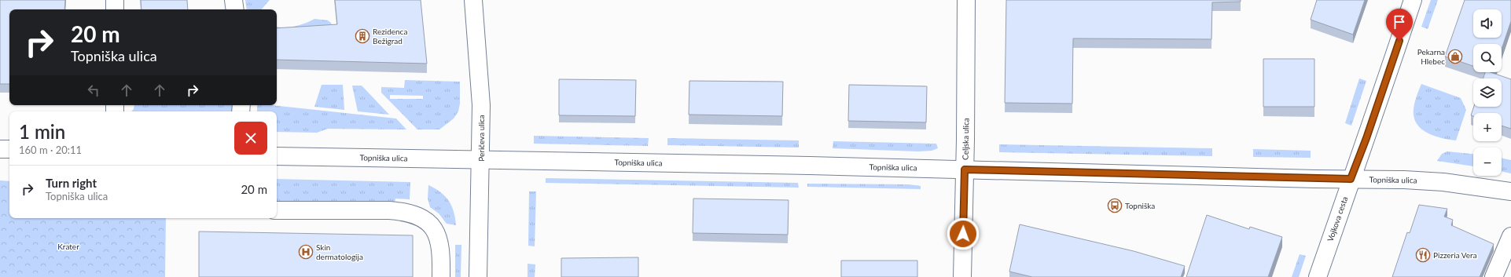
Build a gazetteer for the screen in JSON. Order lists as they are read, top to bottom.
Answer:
{
  "streets": {
    "main road": [
      "Peričeva ulica",
      "Celjska ulica",
      "Topniška ulica",
      "Vojkova cesta"
    ]
  },
  "crossings": [
    ["Peričeva ulica", "Topniška ulica"],
    ["Celjska ulica", "Topniška ulica"],
    ["Topniška ulica", "Vojkova cesta"]
  ],
  "parks": ["Krater"],
  "places": {
    "building": ["Rezidenca Bežigrad"],
    "shop": ["Pekarna Hlebec"],
    "bus stop": ["Topniška"],
    "hospital": ["Skin dermatologija"],
    "restaurant": ["Pizzeria Vera"]
  },
  "page": {
    "map_buttons": ["+", "−"],
    "turn": ["20 m", "Topniška ulica"],
    "heading": ["1 min", "160 m · 20:11"],
    "list": [
      {
        "name": "Turn right",
        "note": "Topniška ulica",
        "value": "20 m"
      }
    ]
  }
}
